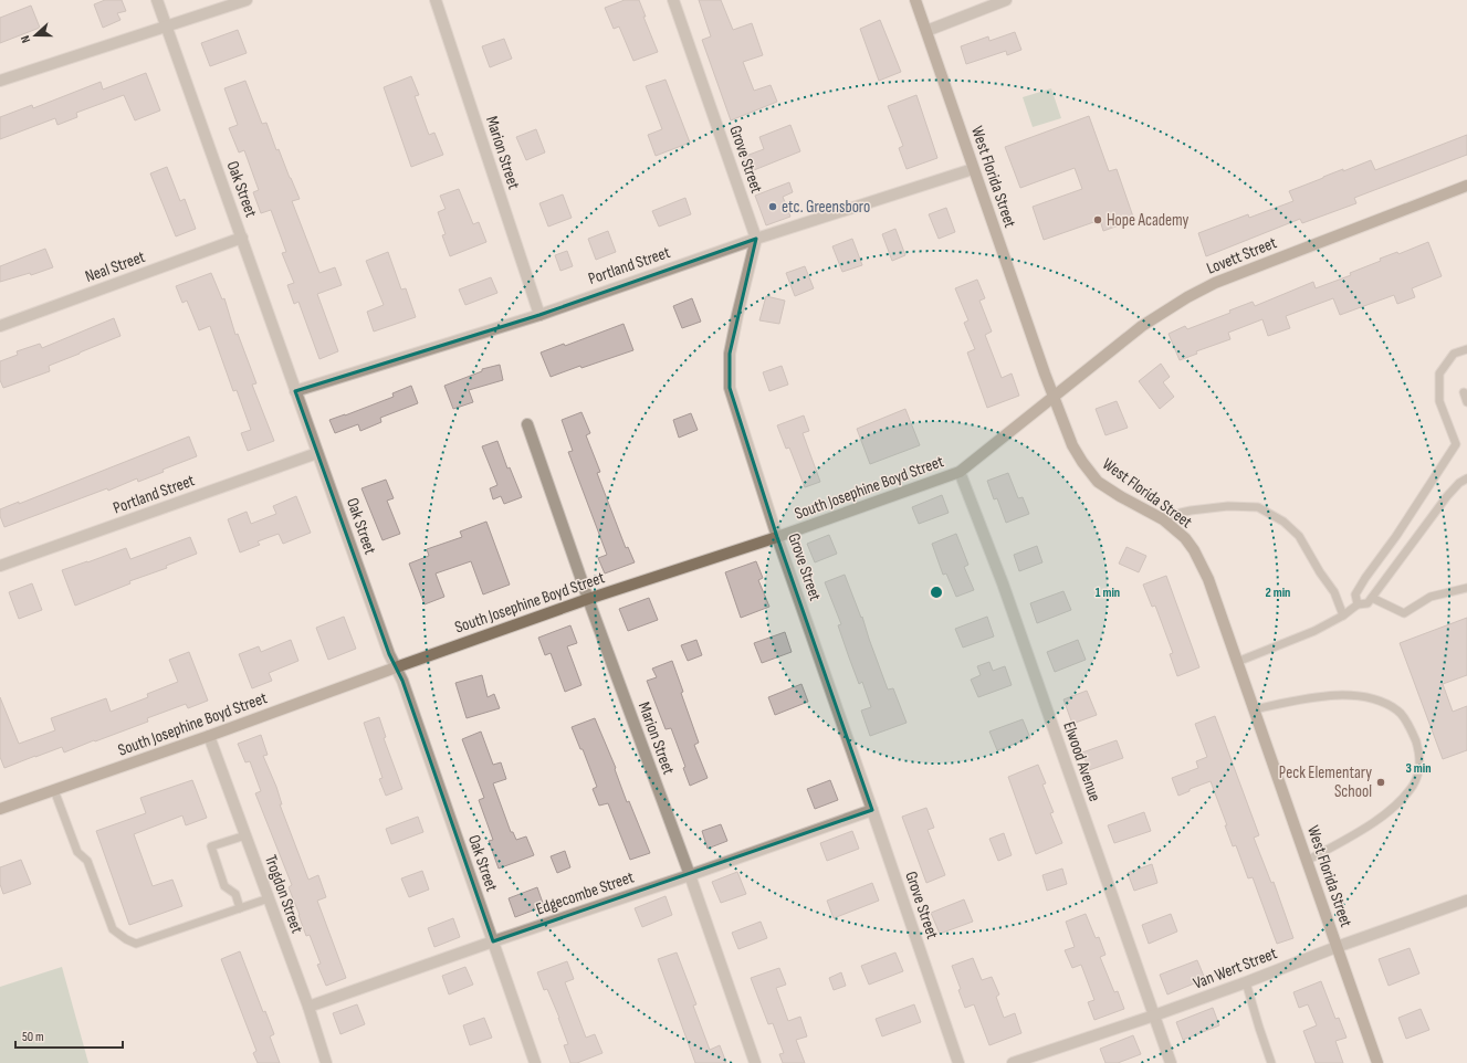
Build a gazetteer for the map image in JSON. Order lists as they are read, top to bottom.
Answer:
{
  "streets": {
    "main road": ["West Florida Street", "Lovett Street", "South Josephine Boyd Street"],
    "street": [
      "Marion Street",
      "Grove Street",
      "Oak Street",
      "Portland Street",
      "Neal Street",
      "Elwood Avenue",
      "Edgecombe Street",
      "Trogdon Street",
      "Van Wert Street"
    ]
  },
  "crossings": [
    ["Marion Street", "Portland Street"],
    ["Marion Street", "South Josephine Boyd Street"],
    ["Marion Street", "Edgecombe Street"],
    ["Grove Street", "Portland Street"],
    ["Grove Street", "South Josephine Boyd Street"],
    ["Grove Street", "Edgecombe Street"],
    ["West Florida Street", "Lovett Street"],
    ["West Florida Street", "Portland Street"],
    ["West Florida Street", "South Josephine Boyd Street"],
    ["West Florida Street", "Van Wert Street"],
    ["Oak Street", "Portland Street"],
    ["Oak Street", "Neal Street"],
    ["Oak Street", "South Josephine Boyd Street"],
    ["Oak Street", "Edgecombe Street"],
    ["Lovett Street", "South Josephine Boyd Street"],
    ["South Josephine Boyd Street", "Elwood Avenue"],
    ["South Josephine Boyd Street", "Trogdon Street"],
    ["Elwood Avenue", "Van Wert Street"],
    ["Edgecombe Street", "Trogdon Street"]
  ],
  "places": ["etc. Greensboro", "Hope Academy", "Peck Elementary School"],
  "scale_bar": "50 m",
  "north": "left",
  "rings": ["1 min", "2 min", "3 min"]
}
